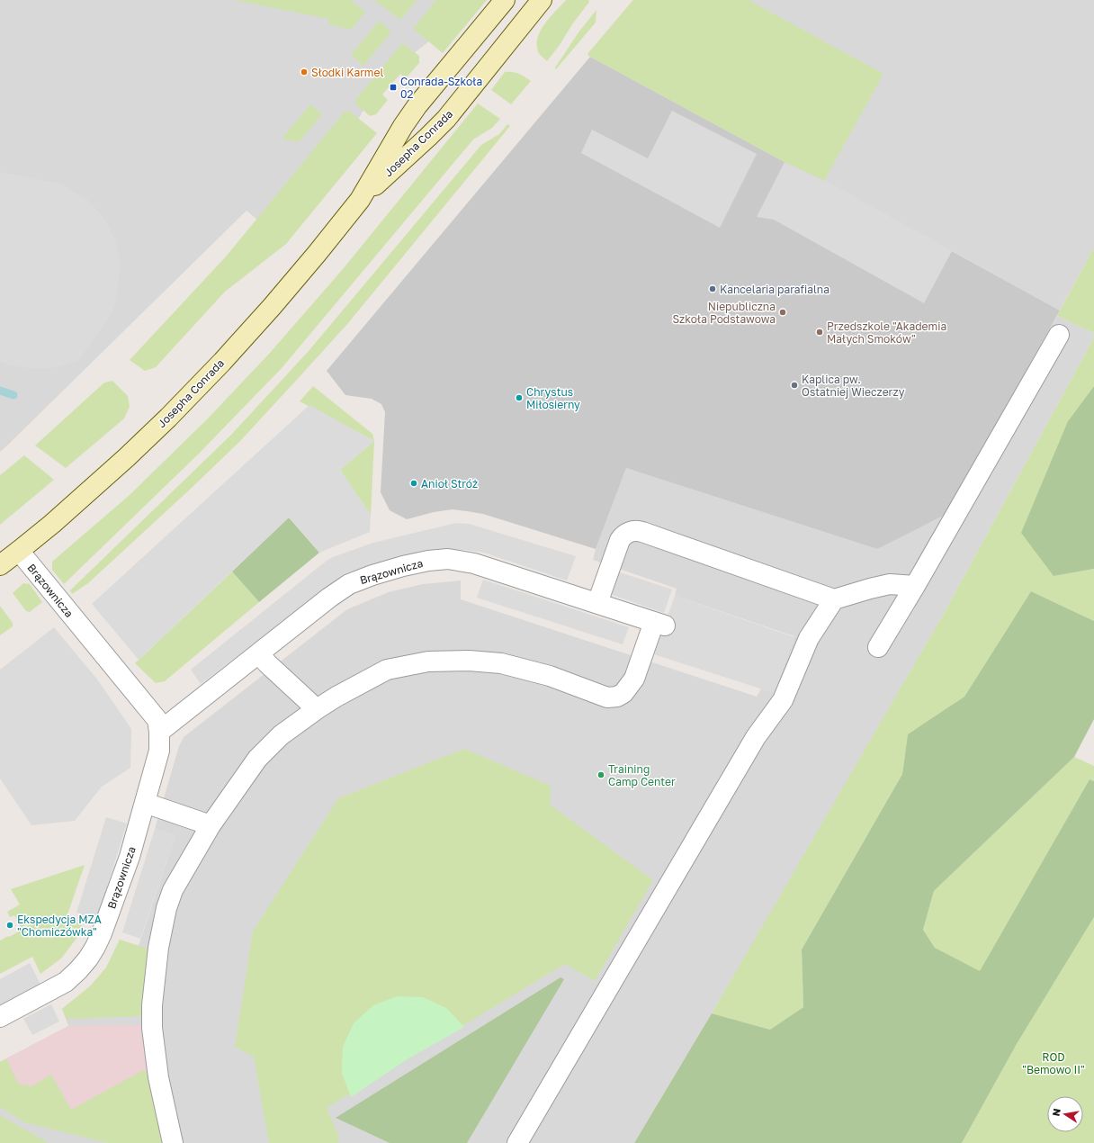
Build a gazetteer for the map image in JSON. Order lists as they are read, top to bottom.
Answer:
{
  "streets": {
    "street": ["Josepha Conrada", "Brązownicza"]
  },
  "crossings": [
    ["Josepha Conrada", "Brązownicza"]
  ],
  "parks": ["ROD \"Bemowo II\""],
  "places": {
    "other": [
      "Słodki Karmel",
      "Kancelaria parafialna",
      "Niepubliczna Szkoła Podstawowa",
      "Przedszkole \"Akademia Małych Smoków\"",
      "Kaplica pw. Ostatniej Wieczerzy",
      "Chrystus Miłosierny",
      "Anioł Stróż",
      "Training Camp Center",
      "Ekspedycja MZA \"Chomiczówka\""
    ],
    "transit": ["Conrada-Szkoła 02"]
  },
  "north": "left"
}
